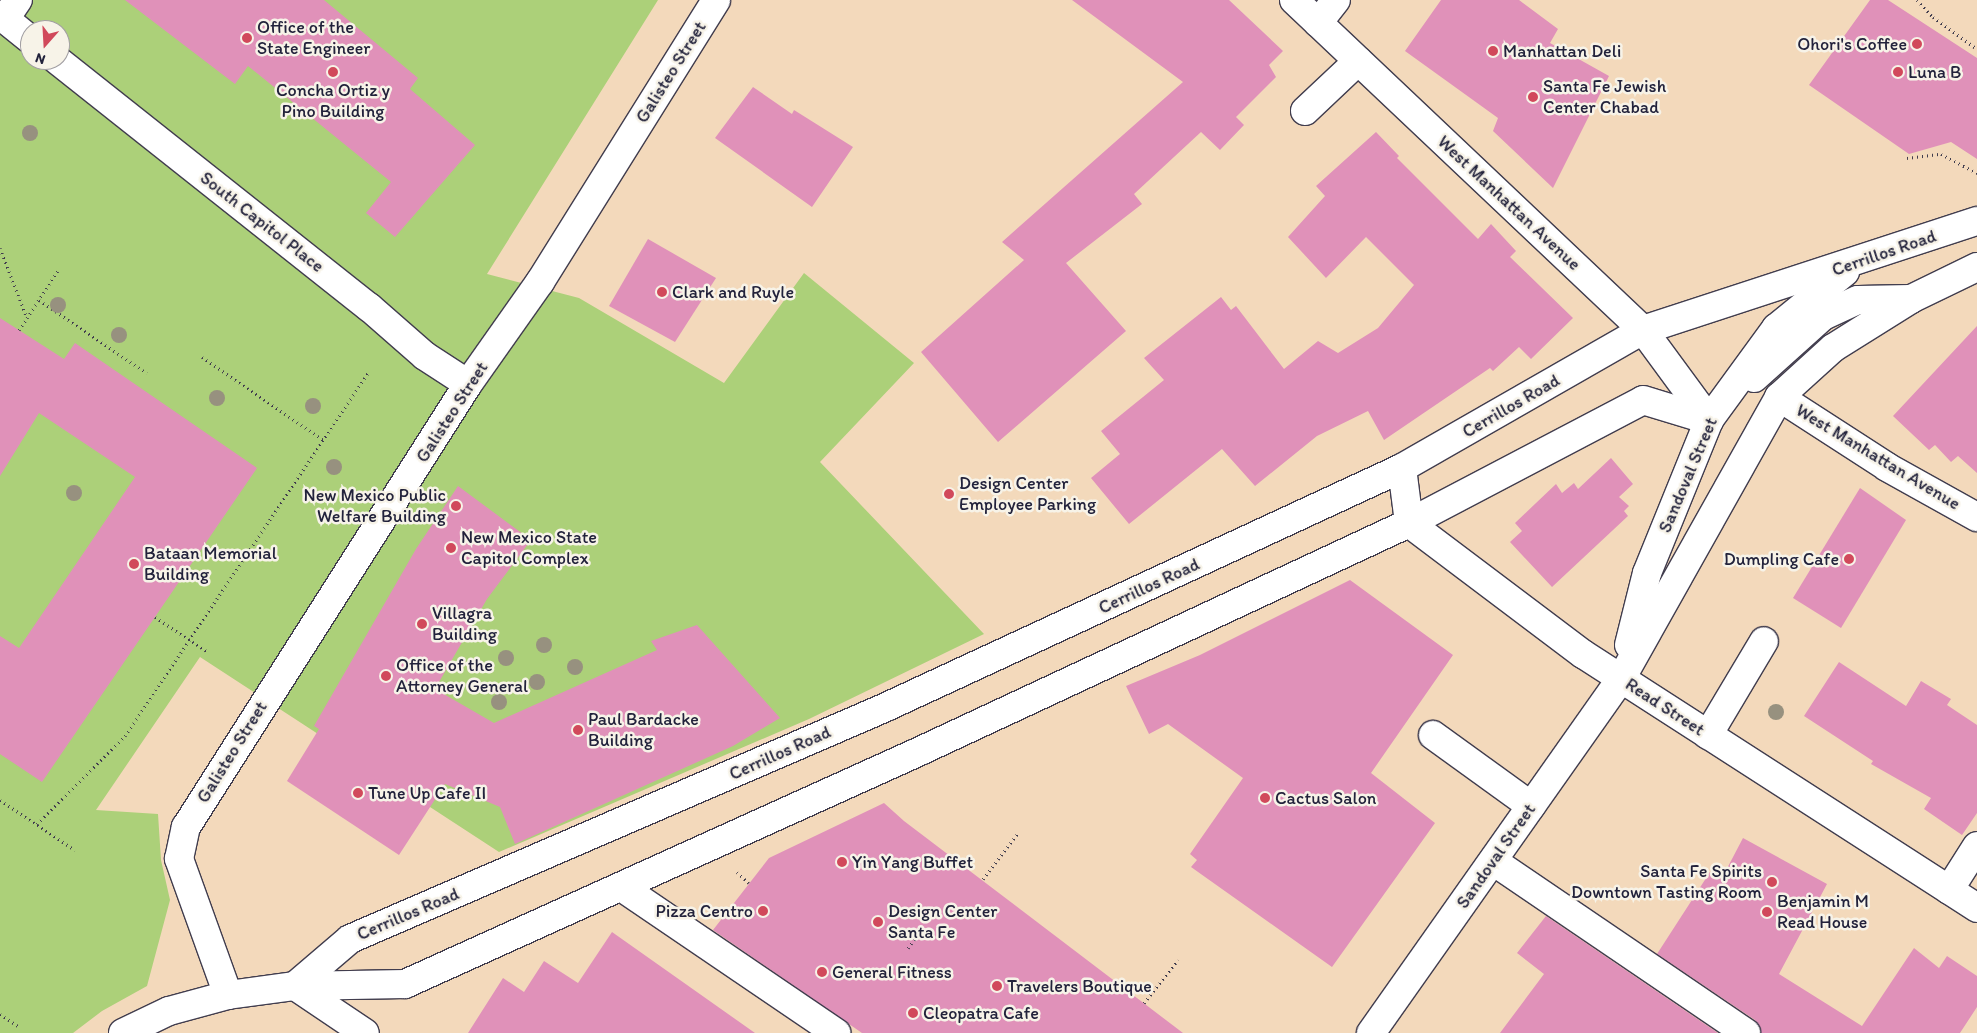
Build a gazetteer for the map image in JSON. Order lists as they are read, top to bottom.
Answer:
{
  "streets": {
    "street": [
      "Galisteo Street",
      "West Manhattan Avenue",
      "South Capitol Place",
      "Cerrillos Road",
      "Sandoval Street",
      "Read Street"
    ]
  },
  "crossings": [
    ["Galisteo Street", "South Capitol Place"],
    ["West Manhattan Avenue", "Cerrillos Road"],
    ["West Manhattan Avenue", "Sandoval Street"],
    ["Cerrillos Road", "Sandoval Street"],
    ["Sandoval Street", "Read Street"]
  ],
  "places": [
    "Office of the State Engineer",
    "Ohori's Coffee",
    "Manhattan Deli",
    "Concha Ortiz y Pino Building",
    "Luna B",
    "Santa Fe Jewish Center Chabad",
    "Clark and Ruyle",
    "Design Center Employee Parking",
    "New Mexico Public Welfare Building",
    "New Mexico State Capitol Complex",
    "Dumpling Cafe",
    "Bataan Memorial Building",
    "Villagra Building",
    "Office of the Attorney General",
    "Paul Bardacke Building",
    "Tune Up Cafe II",
    "Cactus Salon",
    "Yin Yang Buffet",
    "Santa Fe Spirits Downtown Tasting Room",
    "Pizza Centro",
    "Benjamin M Read House",
    "Design Center Santa Fe",
    "General Fitness",
    "Travelers Boutique",
    "Cleopatra Cafe"
  ],
  "north": "bottom"
}
